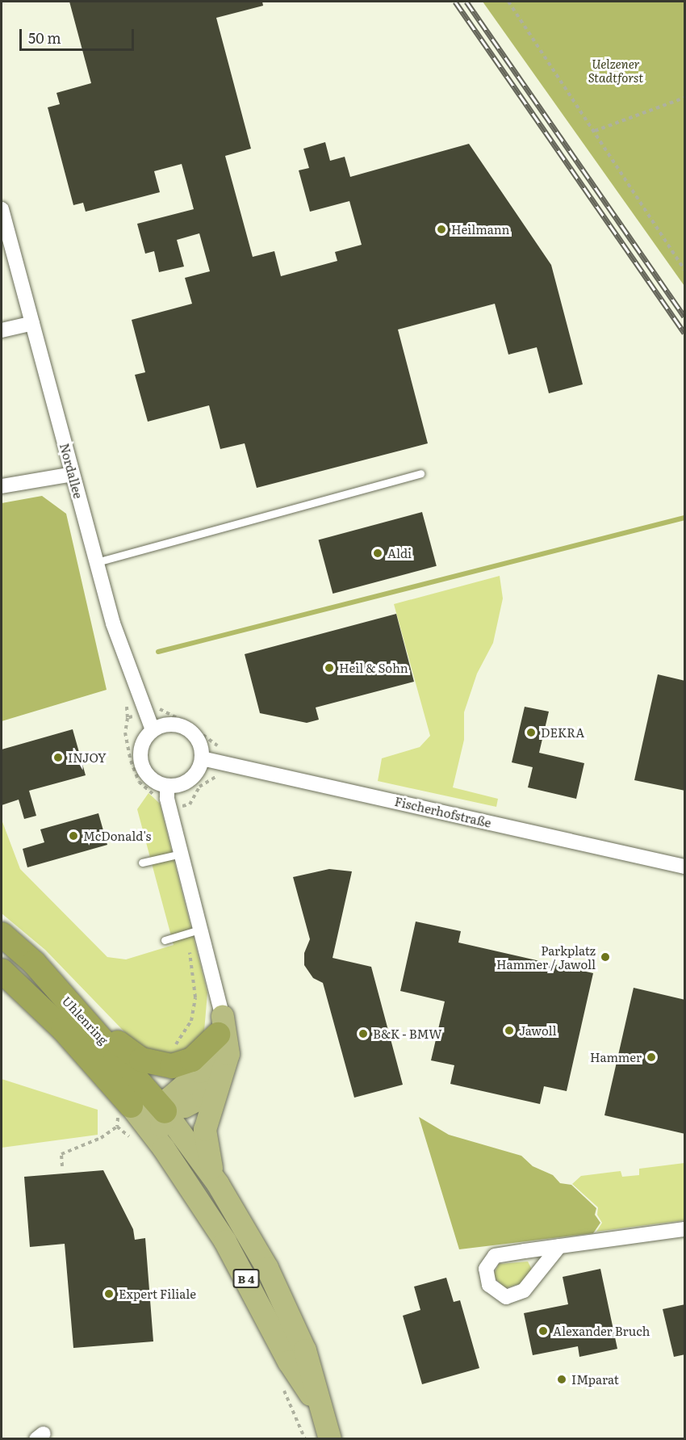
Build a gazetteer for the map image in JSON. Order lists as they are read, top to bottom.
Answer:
{
  "streets": {
    "highway": ["Uhlenring", "B 4"],
    "street": ["Nordallee", "Fischerhofstraße"]
  },
  "crossings": [
    ["Nordallee", "Fischerhofstraße"],
    ["Uhlenring", "B 4"]
  ],
  "parks": ["Uelzener Stadtforst"],
  "places": [
    "Heilmann",
    "Aldi",
    "Heil & Sohn",
    "DEKRA",
    "INJOY",
    "McDonald's",
    "Parkplatz Hammer / Jawoll",
    "Jawoll",
    "B&K - BMW",
    "Hammer",
    "Expert Filiale",
    "Alexander Bruch",
    "IMparat"
  ],
  "scale_bar": "50 m"
}
